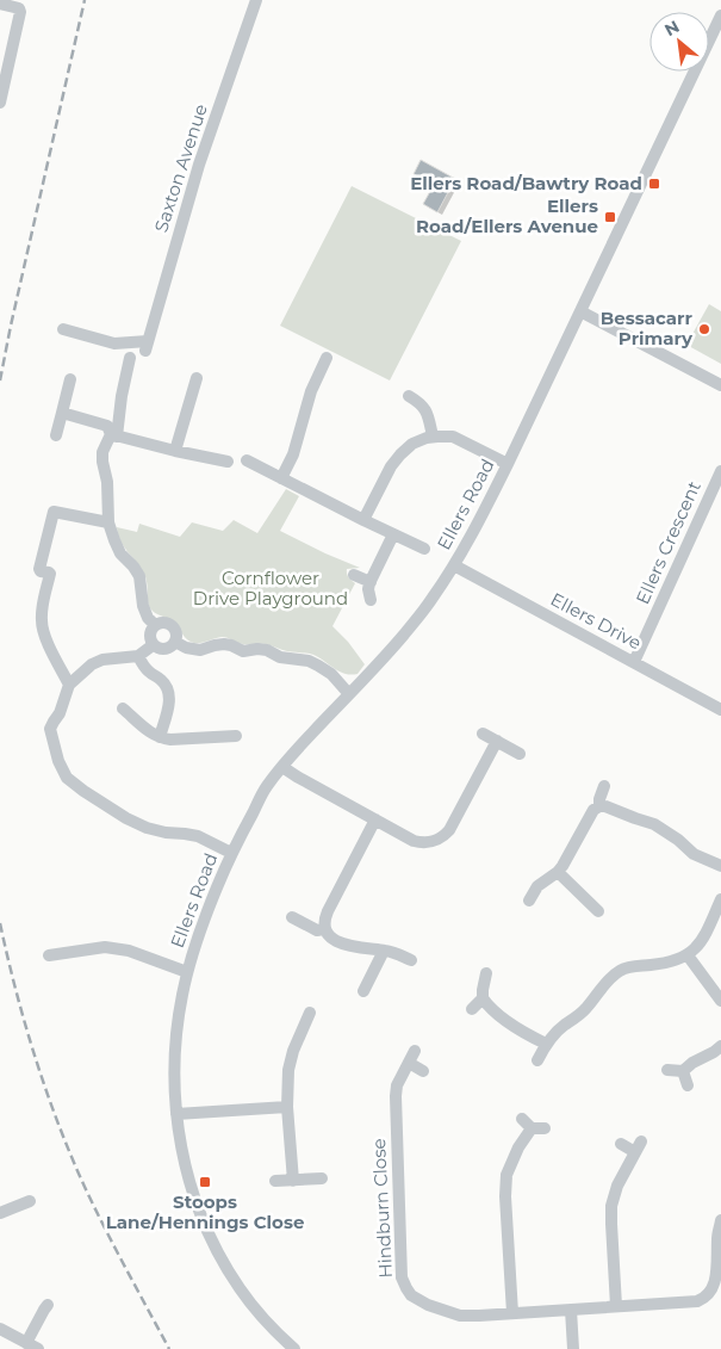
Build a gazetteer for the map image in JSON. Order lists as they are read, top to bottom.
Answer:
{
  "streets": {
    "street": [
      "Saxton Avenue",
      "Ellers Road",
      "Ellers Crescent",
      "Ellers Drive",
      "Hindburn Close"
    ]
  },
  "crossings": [
    ["Ellers Road", "Ellers Drive"],
    ["Ellers Crescent", "Ellers Drive"]
  ],
  "parks": ["Cornflower Drive Playground"],
  "places": {
    "transit": ["Ellers Road/Bawtry Road", "Ellers Road/Ellers Avenue", "Stoops Lane/Hennings Close"],
    "other": ["Bessacarr Primary"]
  },
  "north": "top left"
}
